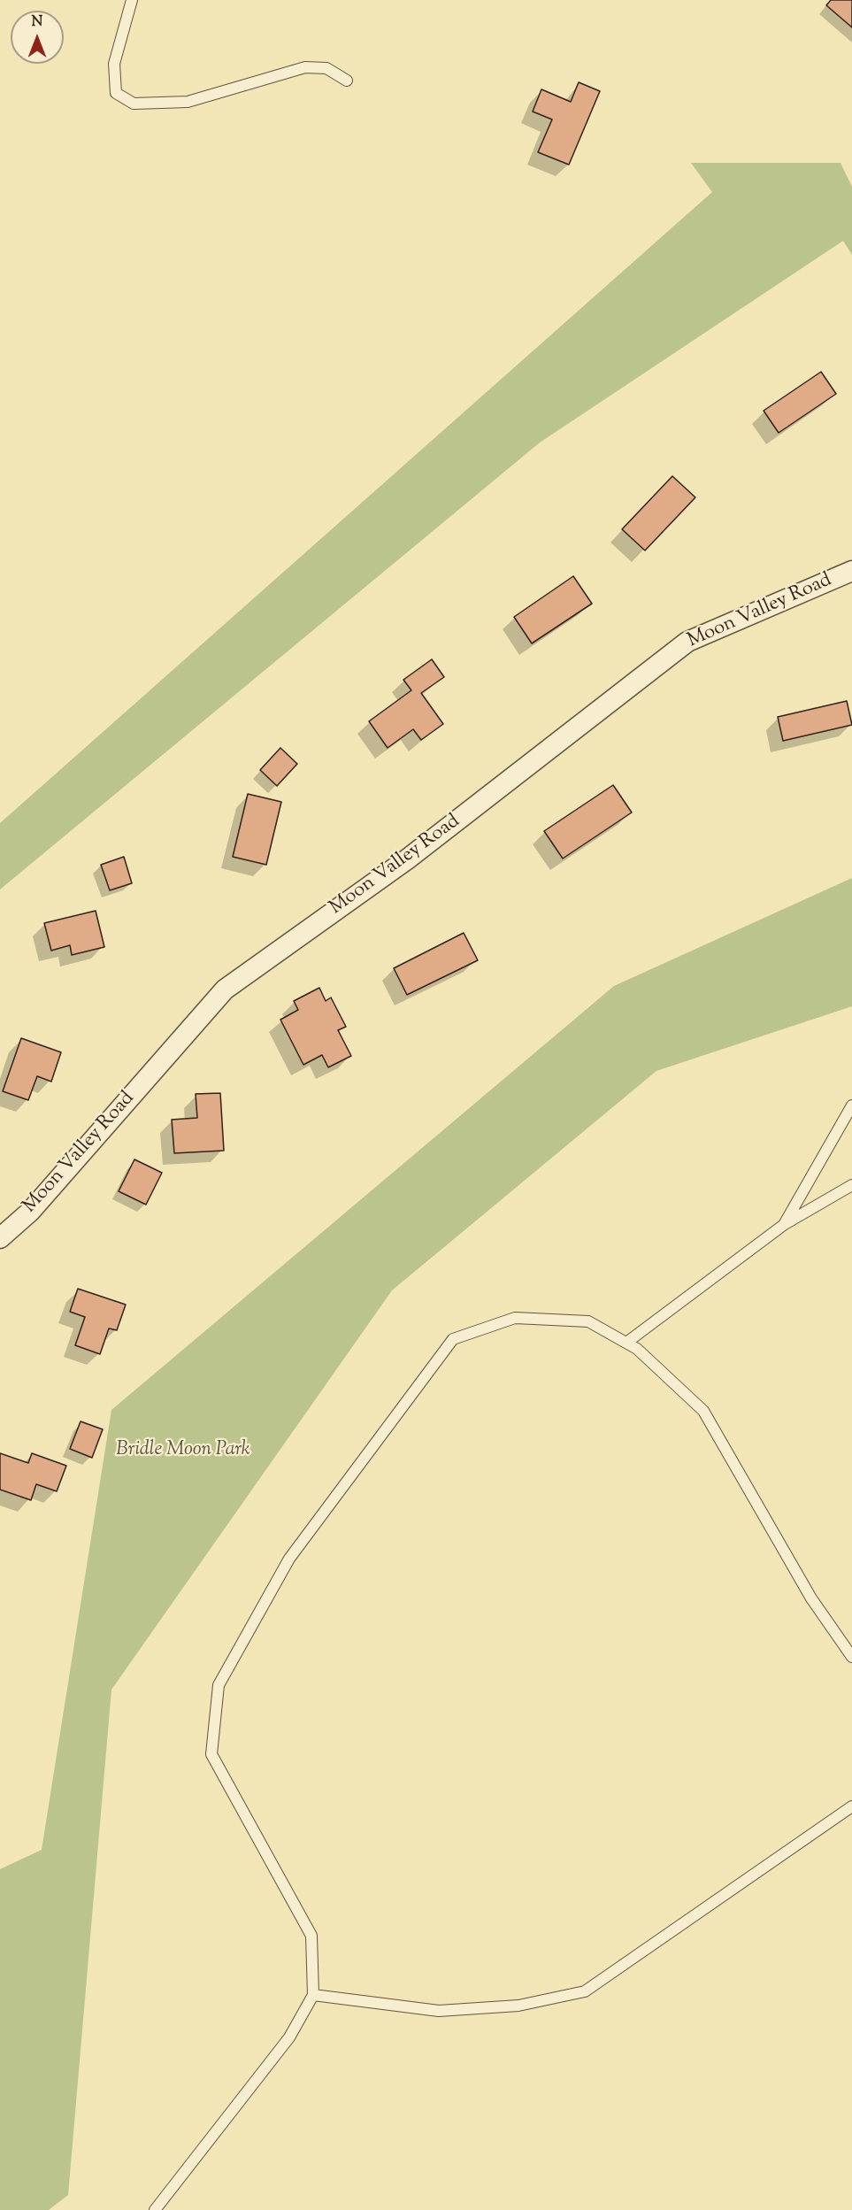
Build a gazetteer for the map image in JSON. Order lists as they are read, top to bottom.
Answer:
{
  "streets": {
    "street": ["Moon Valley Road"]
  },
  "parks": ["Bridle Moon Park"],
  "north": "top"
}
